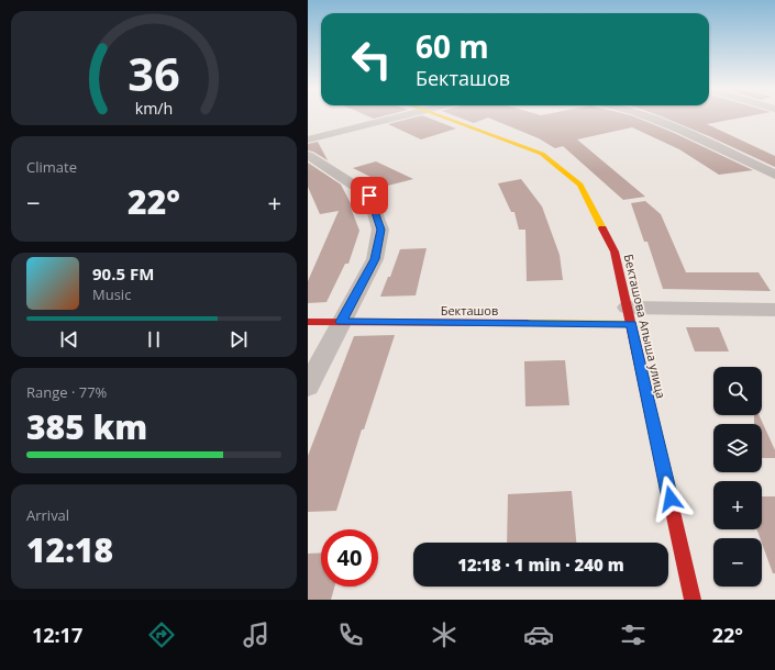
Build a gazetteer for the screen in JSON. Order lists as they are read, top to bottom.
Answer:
{
  "streets": {
    "street": ["Бекташов", "Бекташова Апыша улица"]
  },
  "crossings": [
    ["Бекташов", "Бекташова Апыша улица"]
  ],
  "page": {
    "turn": ["60 m", "Бекташов"],
    "tile": [
      "Climate",
      ["Range · 77%", "385 km"],
      ["Arrival", "12:18"]
    ],
    "heat": ["−", "22°", "+"],
    "song": ["90.5 FM", "Music"],
    "map_buttons": ["+", "−"],
    "limit": "40",
    "trip": "12:18 · 1 min · 240 m",
    "tabs": ["12:17", "22°"],
    "gauge": ["36", "km/h"]
  }
}
